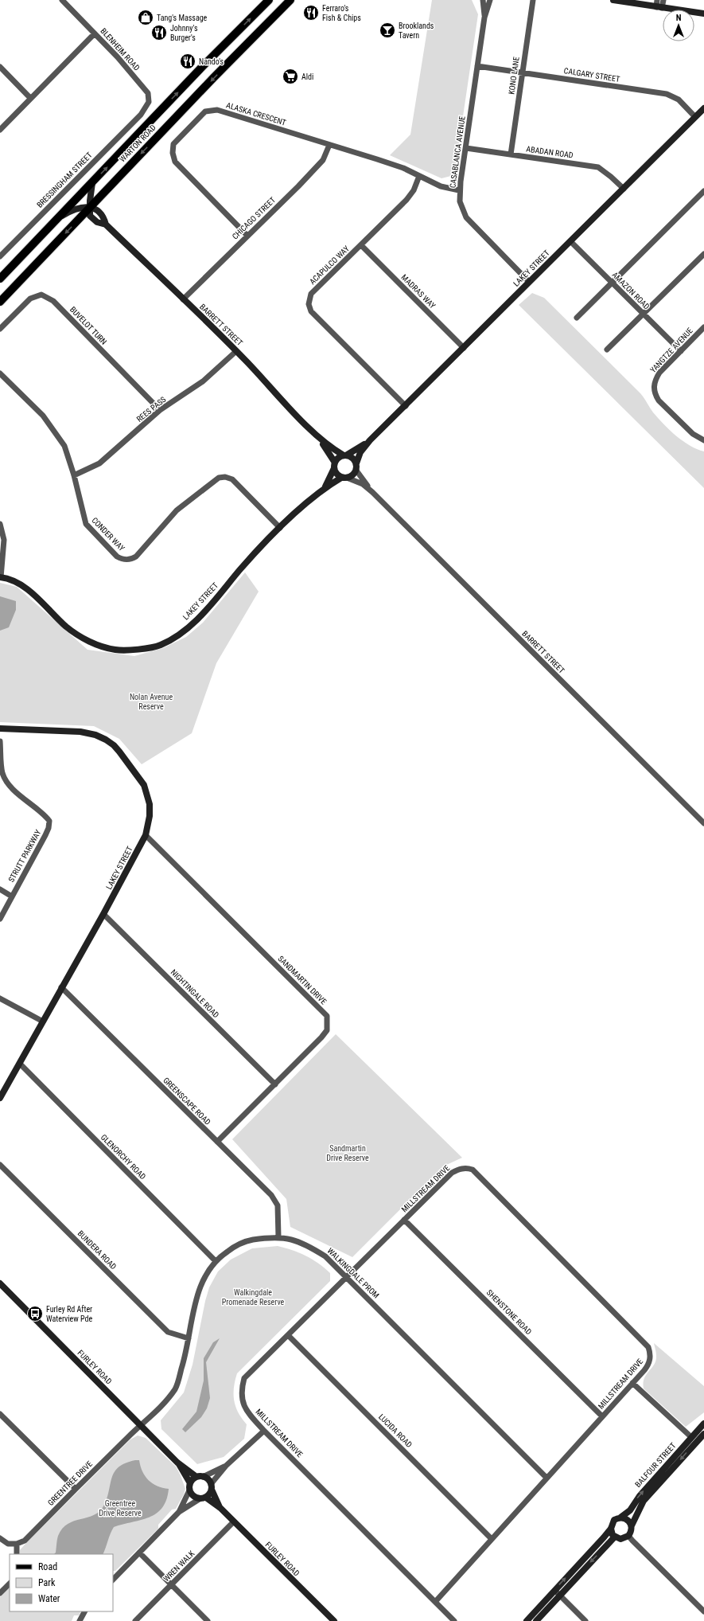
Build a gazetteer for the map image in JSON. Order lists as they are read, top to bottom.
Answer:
{
  "streets": {
    "main road": ["WARTON ROAD"],
    "street": [
      "BLENHEIM ROAD",
      "CALGARY STREET",
      "KONO LANE",
      "ALASKA CRESCENT",
      "CASABLANCA AVENUE",
      "ABADAN ROAD",
      "BRESSINGHAM STREET",
      "CHICAGO STREET",
      "ACAPULCO WAY",
      "LAKEY STREET",
      "AMAZON ROAD",
      "MADRAS WAY",
      "BARRETT STREET",
      "BUVELOT TURN",
      "YANGTZE AVENUE",
      "REES PASS",
      "CONDER WAY",
      "STRUTT PARKWAY",
      "SANDMARTIN DRIVE",
      "NIGHTINGALE ROAD",
      "GREENSCAPE ROAD",
      "GLENORCHY ROAD",
      "MILLSTREAM DRIVE",
      "BUNDERA ROAD",
      "WALKINGDALE PROM",
      "SHENSTONE ROAD",
      "FURLEY ROAD",
      "LUCIDA ROAD",
      "BALFOUR STREET",
      "GREENTREE DRIVE",
      "WREN WALK"
    ]
  },
  "crossings": [
    ["BLENHEIM ROAD", "BRESSINGHAM STREET"],
    ["CALGARY STREET", "KONO LANE"],
    ["CALGARY STREET", "CASABLANCA AVENUE"],
    ["CALGARY STREET", "LAKEY STREET"],
    ["KONO LANE", "ABADAN ROAD"],
    ["ALASKA CRESCENT", "CASABLANCA AVENUE"],
    ["ALASKA CRESCENT", "CHICAGO STREET"],
    ["ALASKA CRESCENT", "ACAPULCO WAY"],
    ["WARTON ROAD", "BARRETT STREET"],
    ["CASABLANCA AVENUE", "ABADAN ROAD"],
    ["CASABLANCA AVENUE", "LAKEY STREET"],
    ["ABADAN ROAD", "LAKEY STREET"],
    ["CHICAGO STREET", "BARRETT STREET"],
    ["ACAPULCO WAY", "LAKEY STREET"],
    ["ACAPULCO WAY", "MADRAS WAY"],
    ["LAKEY STREET", "AMAZON ROAD"],
    ["LAKEY STREET", "MADRAS WAY"],
    ["LAKEY STREET", "BARRETT STREET"],
    ["LAKEY STREET", "CONDER WAY"],
    ["LAKEY STREET", "SANDMARTIN DRIVE"],
    ["LAKEY STREET", "NIGHTINGALE ROAD"],
    ["LAKEY STREET", "GREENSCAPE ROAD"],
    ["LAKEY STREET", "GLENORCHY ROAD"],
    ["AMAZON ROAD", "YANGTZE AVENUE"],
    ["BARRETT STREET", "REES PASS"],
    ["BUVELOT TURN", "REES PASS"],
    ["REES PASS", "CONDER WAY"],
    ["SANDMARTIN DRIVE", "NIGHTINGALE ROAD"],
    ["SANDMARTIN DRIVE", "GREENSCAPE ROAD"],
    ["GREENSCAPE ROAD", "WALKINGDALE PROM"],
    ["GLENORCHY ROAD", "WALKINGDALE PROM"],
    ["MILLSTREAM DRIVE", "WALKINGDALE PROM"],
    ["MILLSTREAM DRIVE", "SHENSTONE ROAD"],
    ["MILLSTREAM DRIVE", "LUCIDA ROAD"],
    ["BUNDERA ROAD", "WALKINGDALE PROM"],
    ["WALKINGDALE PROM", "FURLEY ROAD"],
    ["WALKINGDALE PROM", "GREENTREE DRIVE"],
    ["FURLEY ROAD", "GREENTREE DRIVE"],
    ["FURLEY ROAD", "WREN WALK"]
  ],
  "parks": [
    "Nolan Avenue Reserve",
    "Sandmartin Drive Reserve",
    "Walkingdale Promenade Reserve",
    "Greentree Drive Reserve"
  ],
  "places": {
    "restaurant": ["Ferraro's Fish & Chips", "Johnny's Burger's", "Nando's"],
    "shop": ["Tang's Massage"],
    "bar": ["Brooklands Tavern"],
    "supermarket": ["Aldi"],
    "bus stop": ["Furley Rd After Waterview Pde"]
  },
  "legend": ["Road", "Park", "Water"],
  "north": "top"
}
